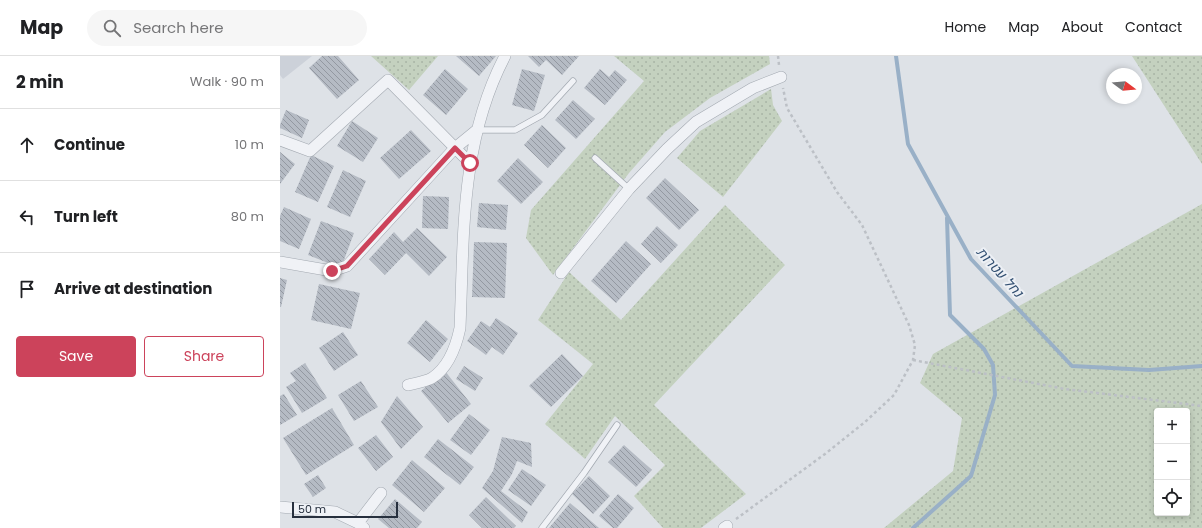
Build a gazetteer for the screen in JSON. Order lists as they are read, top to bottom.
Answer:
{
  "water": ["נחל עטרות"],
  "scale_bar": "50 m",
  "north": "right",
  "page": {
    "header": "Map",
    "search": "Search here",
    "nav": [
      "Home",
      "Map",
      "About",
      "Contact"
    ],
    "heading": ["2 min", "Walk · 90 m"],
    "list": [
      ["Continue", "10 m"],
      ["Turn left", "80 m"],
      "Arrive at destination"
    ],
    "buttons": ["Save", "Share"],
    "map_buttons": ["+", "−"],
    "scale": "50 m"
  }
}
